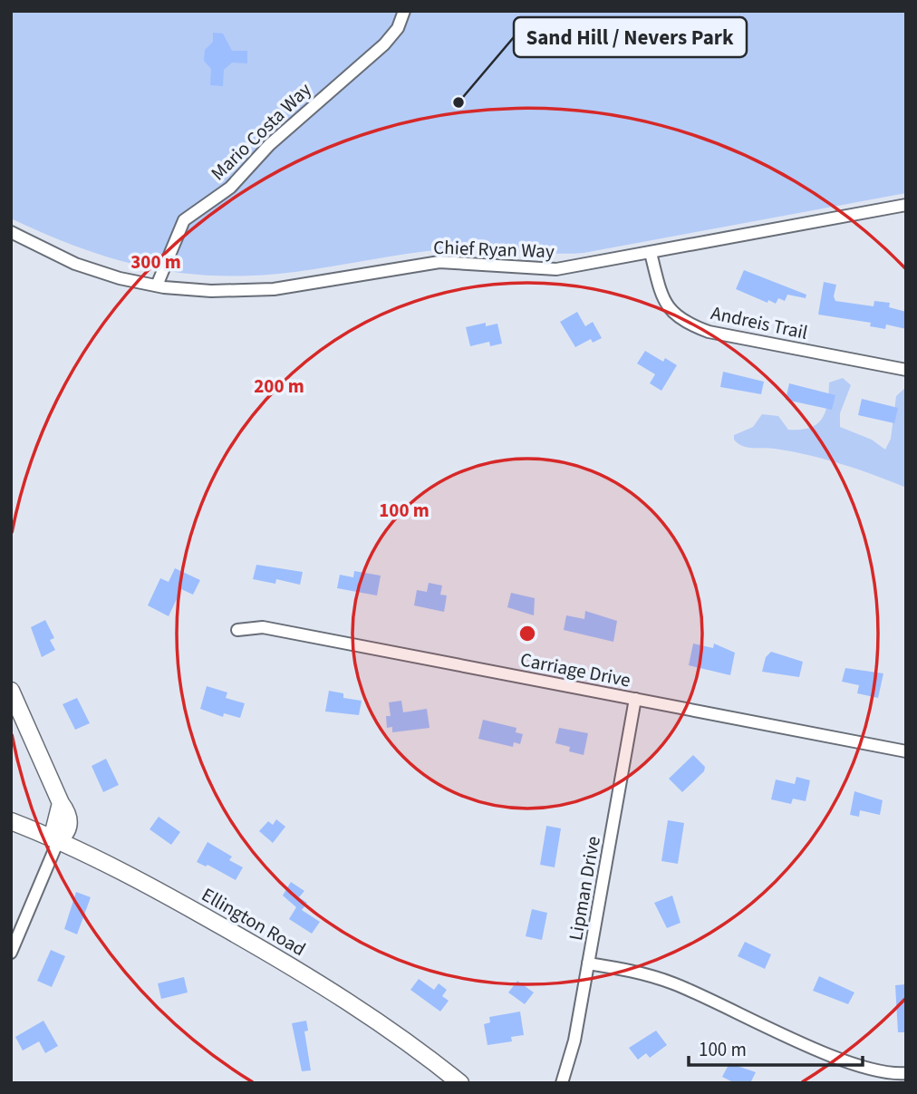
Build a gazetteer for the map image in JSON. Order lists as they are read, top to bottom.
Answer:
{
  "streets": {
    "main road": ["Ellington Road"],
    "street": [
      "Mario Costa Way",
      "Chief Ryan Way",
      "Andreis Trail",
      "Carriage Drive",
      "Lipman Drive"
    ]
  },
  "crossings": [
    ["Mario Costa Way", "Chief Ryan Way"],
    ["Chief Ryan Way", "Andreis Trail"],
    ["Carriage Drive", "Lipman Drive"]
  ],
  "places": ["Sand Hill / Nevers Park"],
  "scale_bar": "100 m",
  "rings": ["300 m", "200 m", "100 m"]
}
